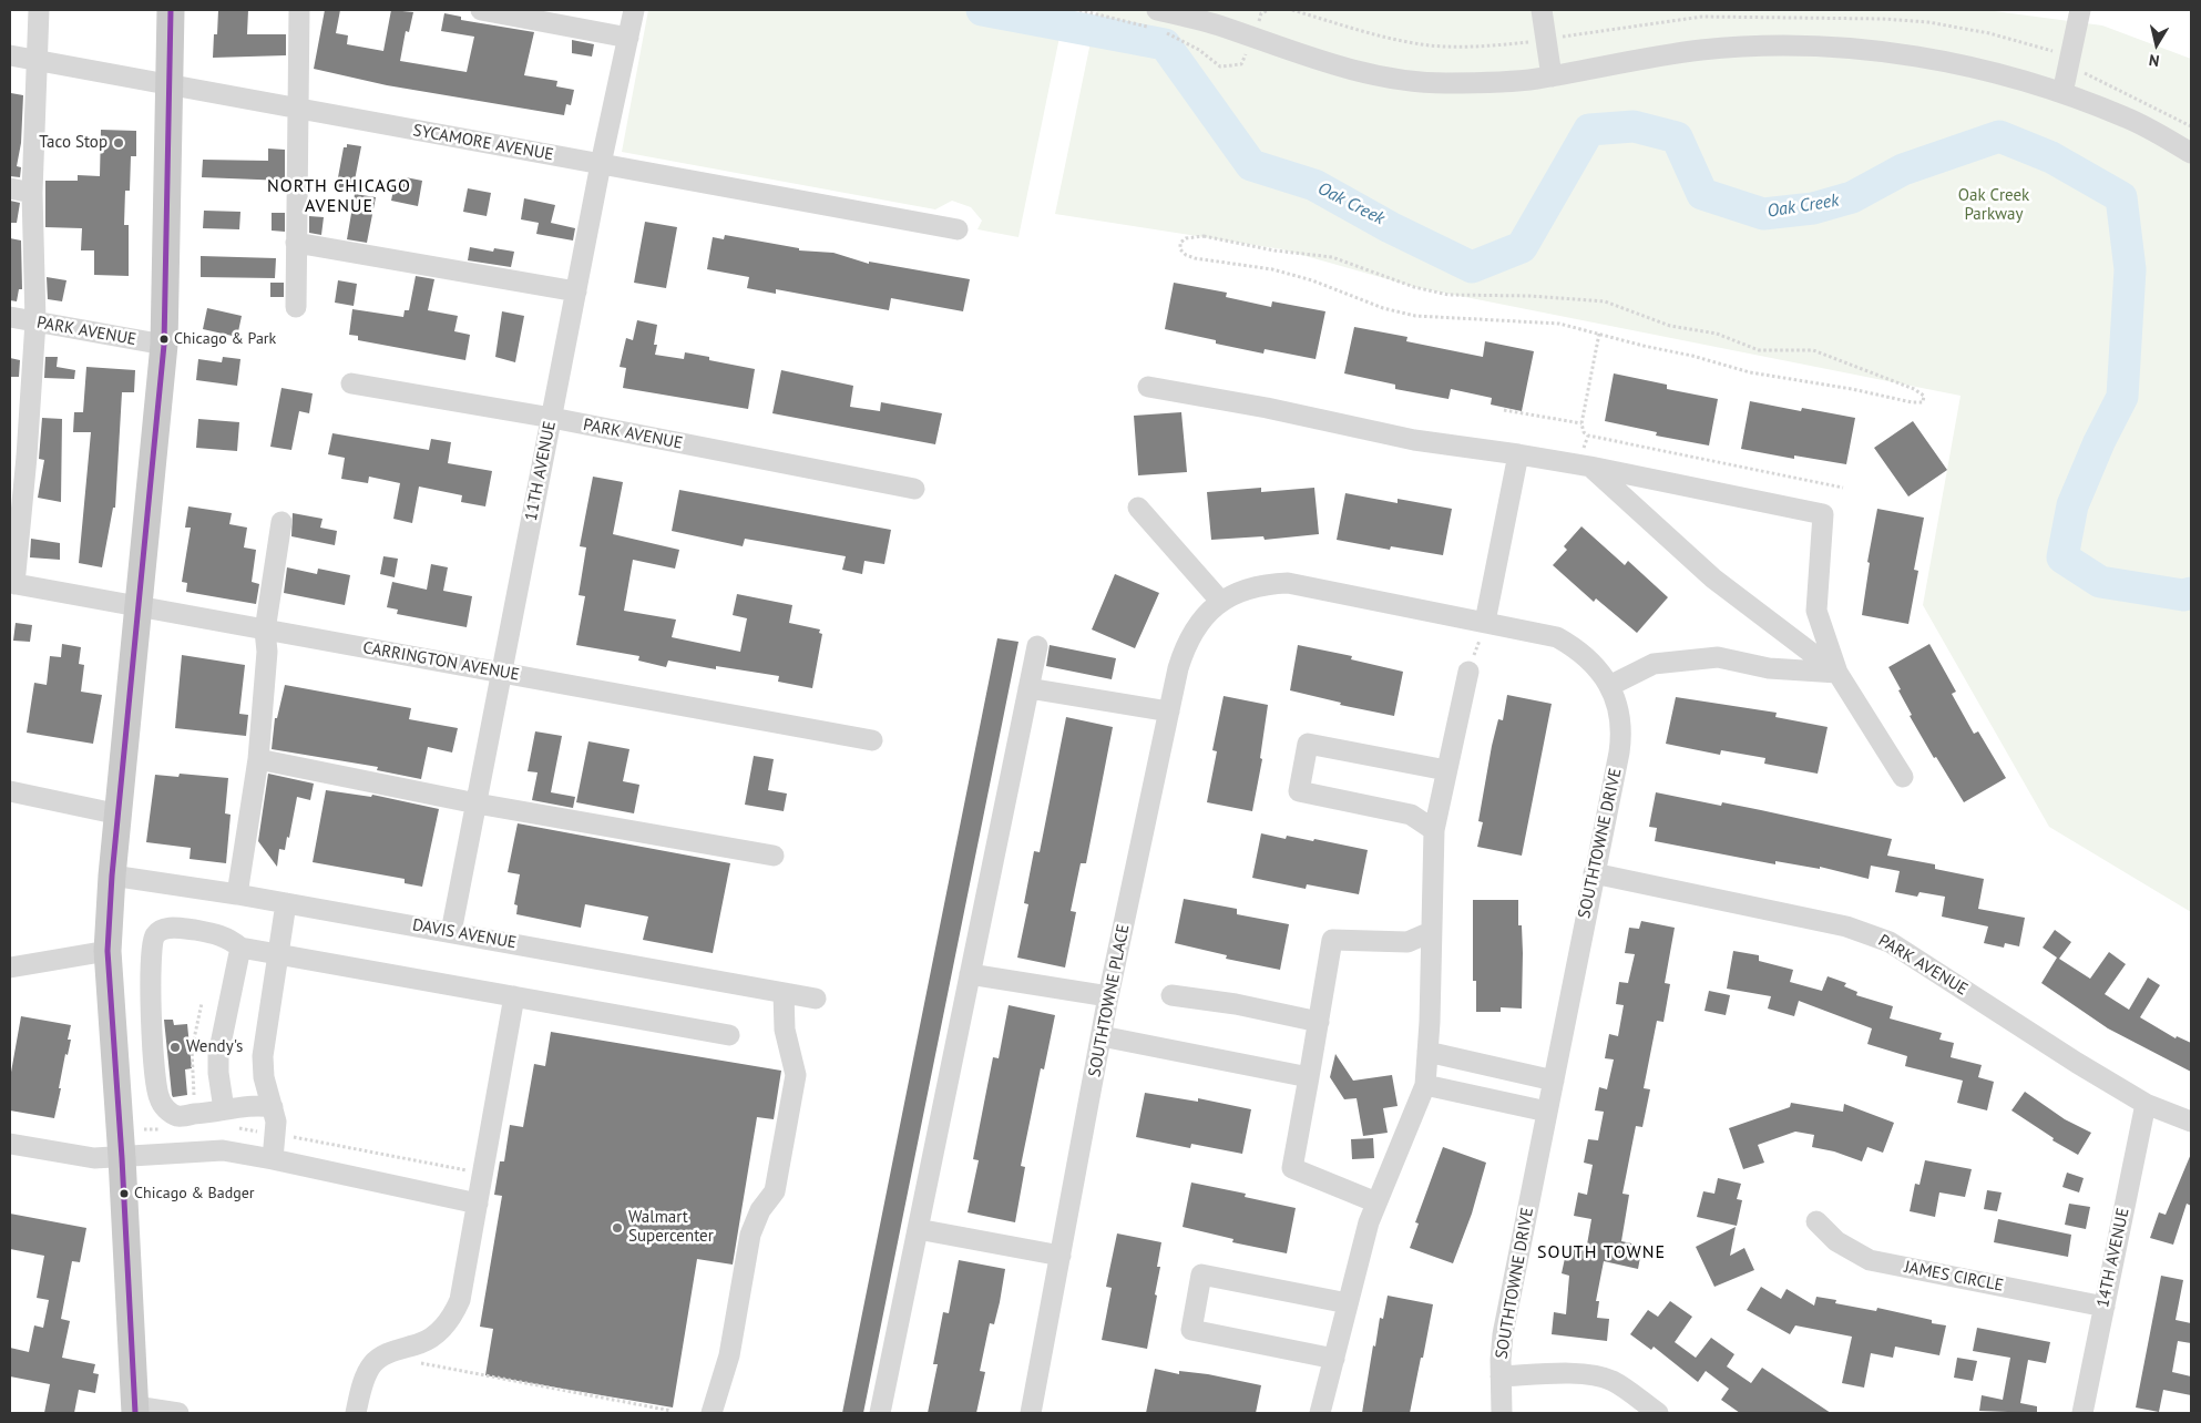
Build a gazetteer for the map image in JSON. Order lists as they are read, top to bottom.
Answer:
{
  "streets": {
    "street": [
      "SYCAMORE AVENUE",
      "PARK AVENUE",
      "11TH AVENUE",
      "CARRINGTON AVENUE",
      "SOUTHTOWNE DRIVE",
      "DAVIS AVENUE",
      "SOUTHTOWNE PLACE",
      "14TH AVENUE",
      "JAMES CIRCLE"
    ]
  },
  "crossings": [
    ["SYCAMORE AVENUE", "11TH AVENUE"],
    ["PARK AVENUE", "11TH AVENUE"],
    ["PARK AVENUE", "SOUTHTOWNE DRIVE"],
    ["PARK AVENUE", "14TH AVENUE"],
    ["11TH AVENUE", "CARRINGTON AVENUE"],
    ["11TH AVENUE", "DAVIS AVENUE"],
    ["SOUTHTOWNE DRIVE", "SOUTHTOWNE PLACE"],
    ["14TH AVENUE", "JAMES CIRCLE"]
  ],
  "districts": ["NORTH CHICAGO AVENUE", "SOUTH TOWNE"],
  "water": ["Oak Creek"],
  "parks": ["Oak Creek Parkway"],
  "places": [
    "Taco Stop",
    "Chicago & Park",
    "Wendy's",
    "Chicago & Badger",
    "Walmart Supercenter"
  ],
  "north": "bottom"
}
